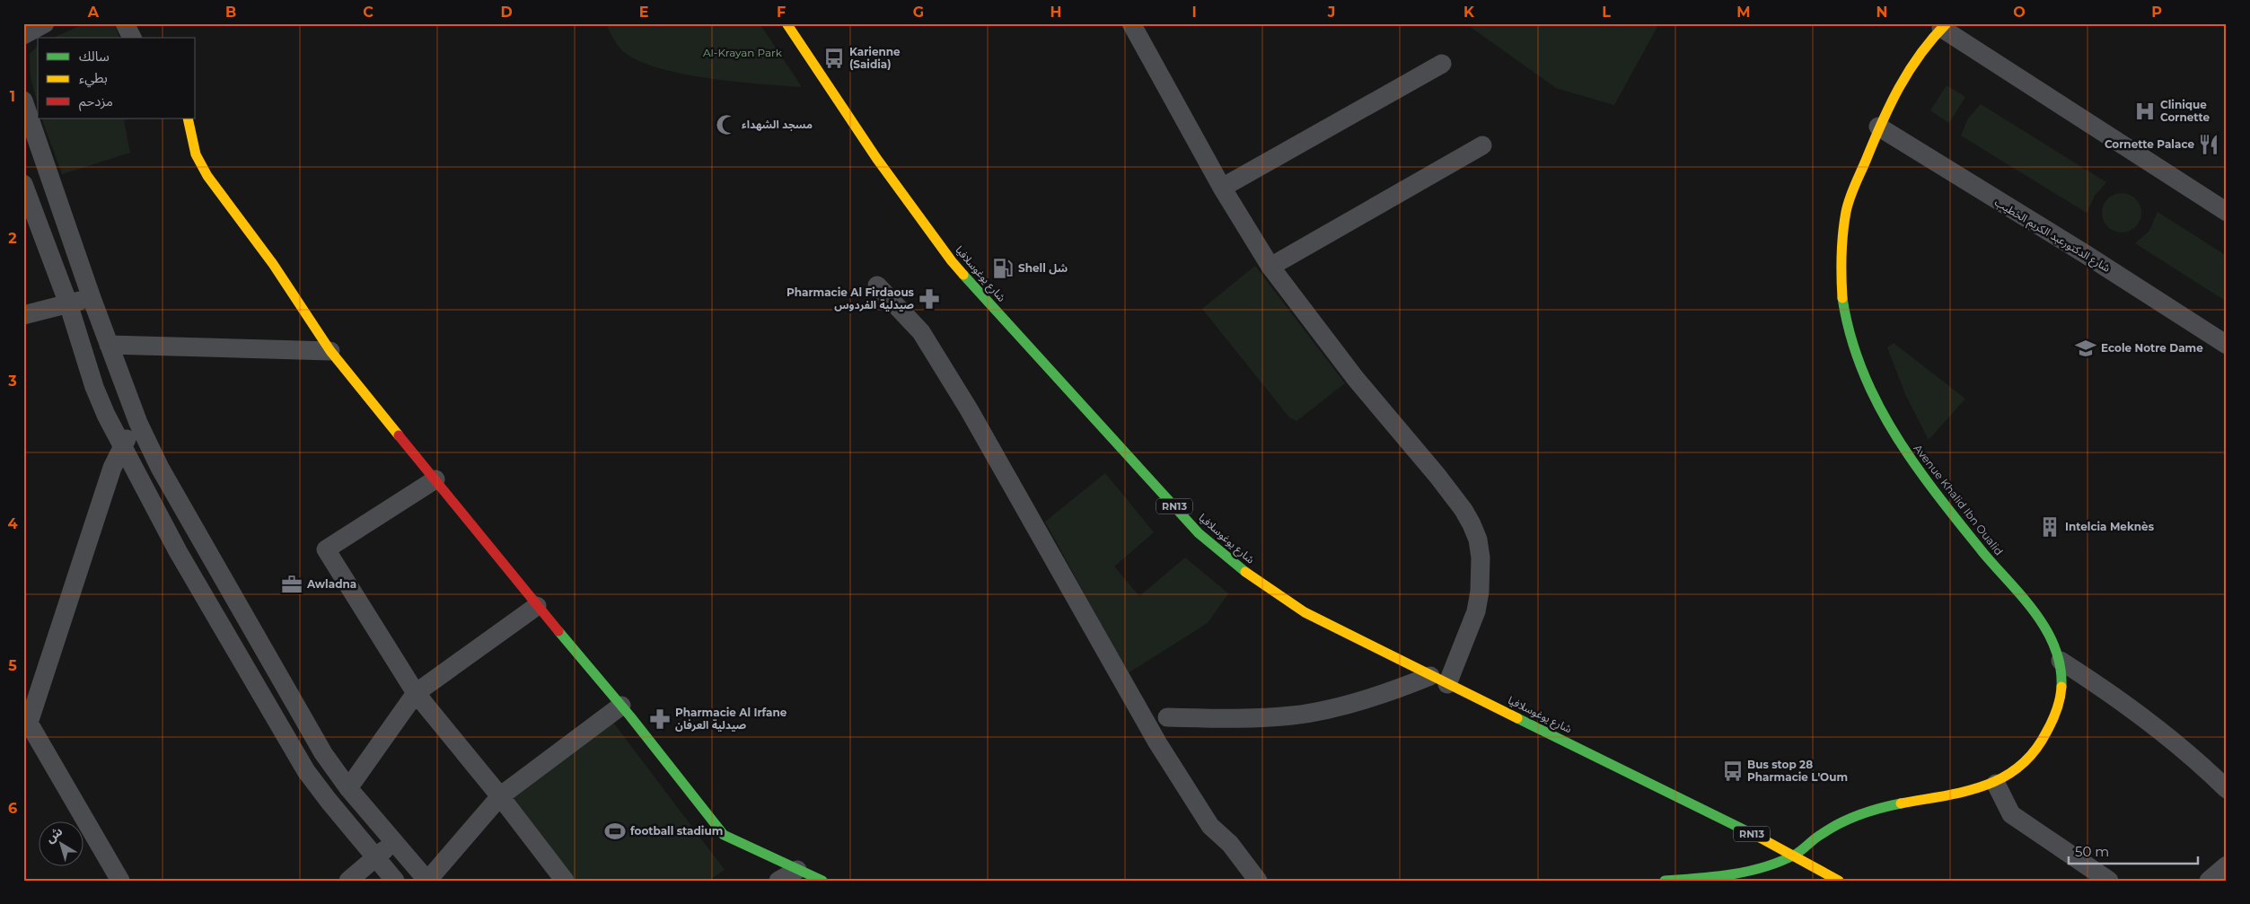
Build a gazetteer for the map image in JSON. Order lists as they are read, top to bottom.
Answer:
{
  "streets": {
    "main road": ["شارع يوغوسلافيا", "Avenue Khalid Ibn Oualid", "RN13"],
    "street": ["شارع الدكتورعبد الكريم الخطيب"]
  },
  "crossings": [
    ["شارع الدكتورعبد الكريم الخطيب", "Avenue Khalid Ibn Oualid"],
    ["شارع يوغوسلافيا", "RN13"]
  ],
  "parks": ["Al-Krayan Park"],
  "places": {
    "bus stop": ["Karienne (Saidia)", "Bus stop 28 Pharmacie L'Oum"],
    "hospital": ["Clinique Cornette"],
    "mosque": ["مسجد الشهداء"],
    "restaurant": ["Cornette Palace"],
    "fuel station": ["Shell شل"],
    "pharmacy": ["Pharmacie Al Firdaous صيدلية الفردوس", "Pharmacie Al Irfane صيدلية العرفان"],
    "school or university": ["Ecole Notre Dame"],
    "building": ["Intelcia Meknès"],
    "office": ["Awladna"],
    "sports": ["football stadium"]
  },
  "legend": ["سالك", "بطيء", "مزدحم"],
  "scale_bar": "50 m",
  "north": "top left",
  "grid": {
    "columns": [
      "A",
      "B",
      "C",
      "D",
      "E",
      "F",
      "G",
      "H",
      "I",
      "J",
      "K",
      "L",
      "M",
      "N",
      "O",
      "P"
    ],
    "rows": [
      "1",
      "2",
      "3",
      "4",
      "5",
      "6"
    ]
  }
}
